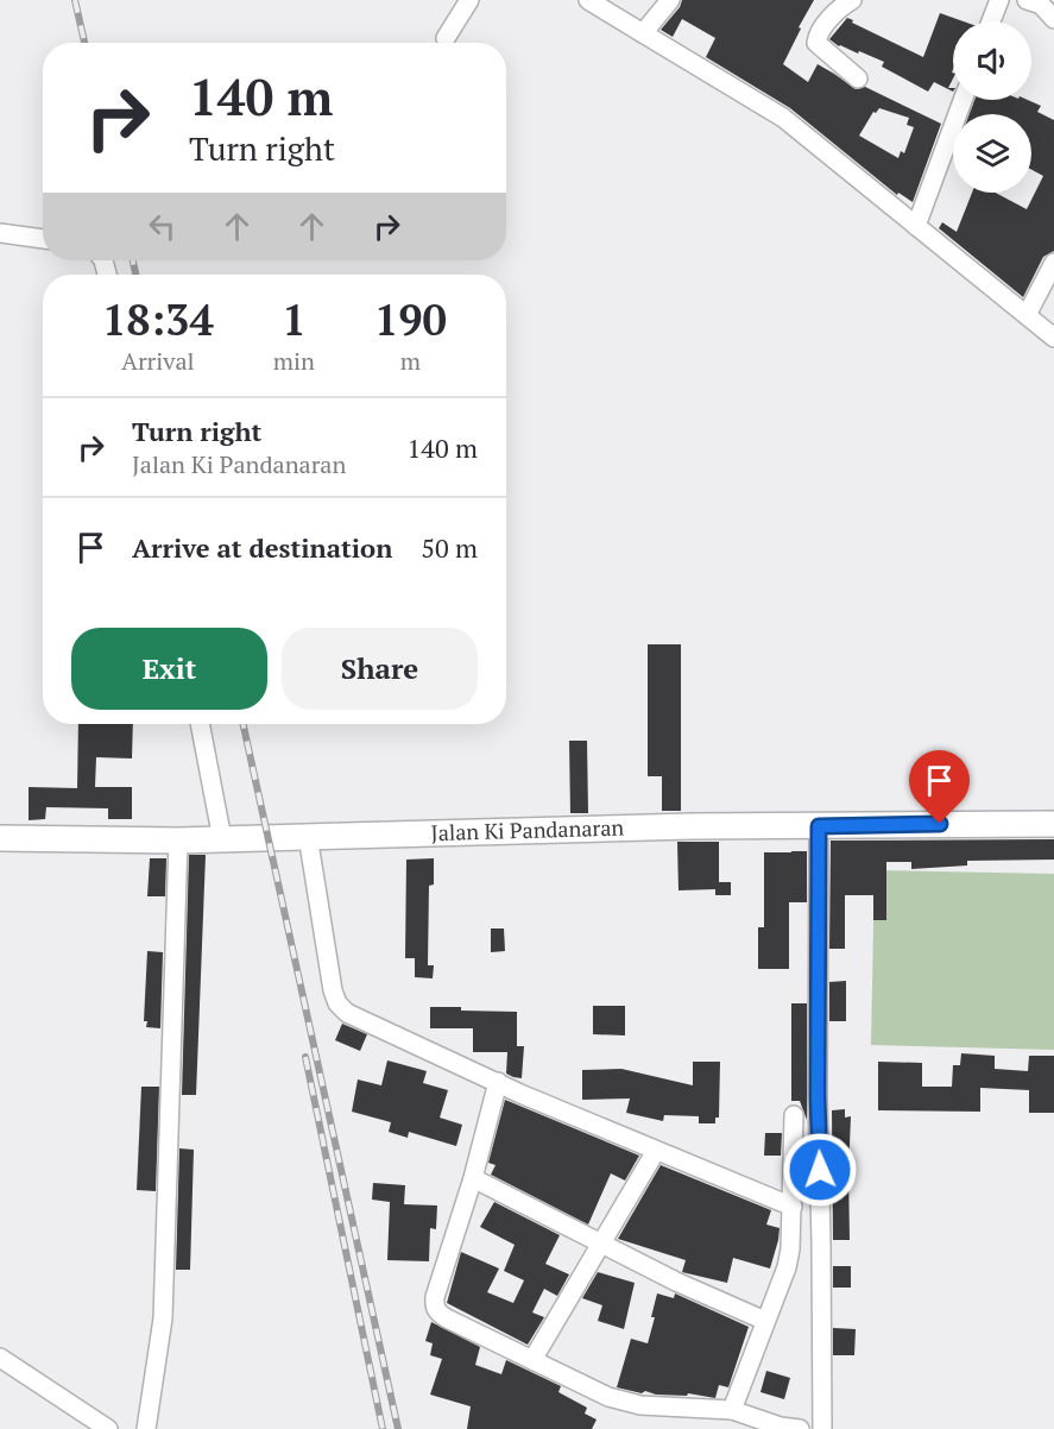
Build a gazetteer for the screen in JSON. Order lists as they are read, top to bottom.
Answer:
{
  "streets": {
    "main road": ["Jalan Ki Pandanaran"]
  },
  "page": {
    "turn": ["140 m", "Turn right"],
    "eta": [
      "18:34",
      "Arrival",
      "1",
      "min",
      "190",
      "m"
    ],
    "list": [
      {
        "name": "Turn right",
        "note": "Jalan Ki Pandanaran",
        "value": "140 m"
      },
      {
        "name": "Arrive at destination",
        "value": "50 m"
      }
    ],
    "buttons": ["Exit", "Share"]
  }
}
